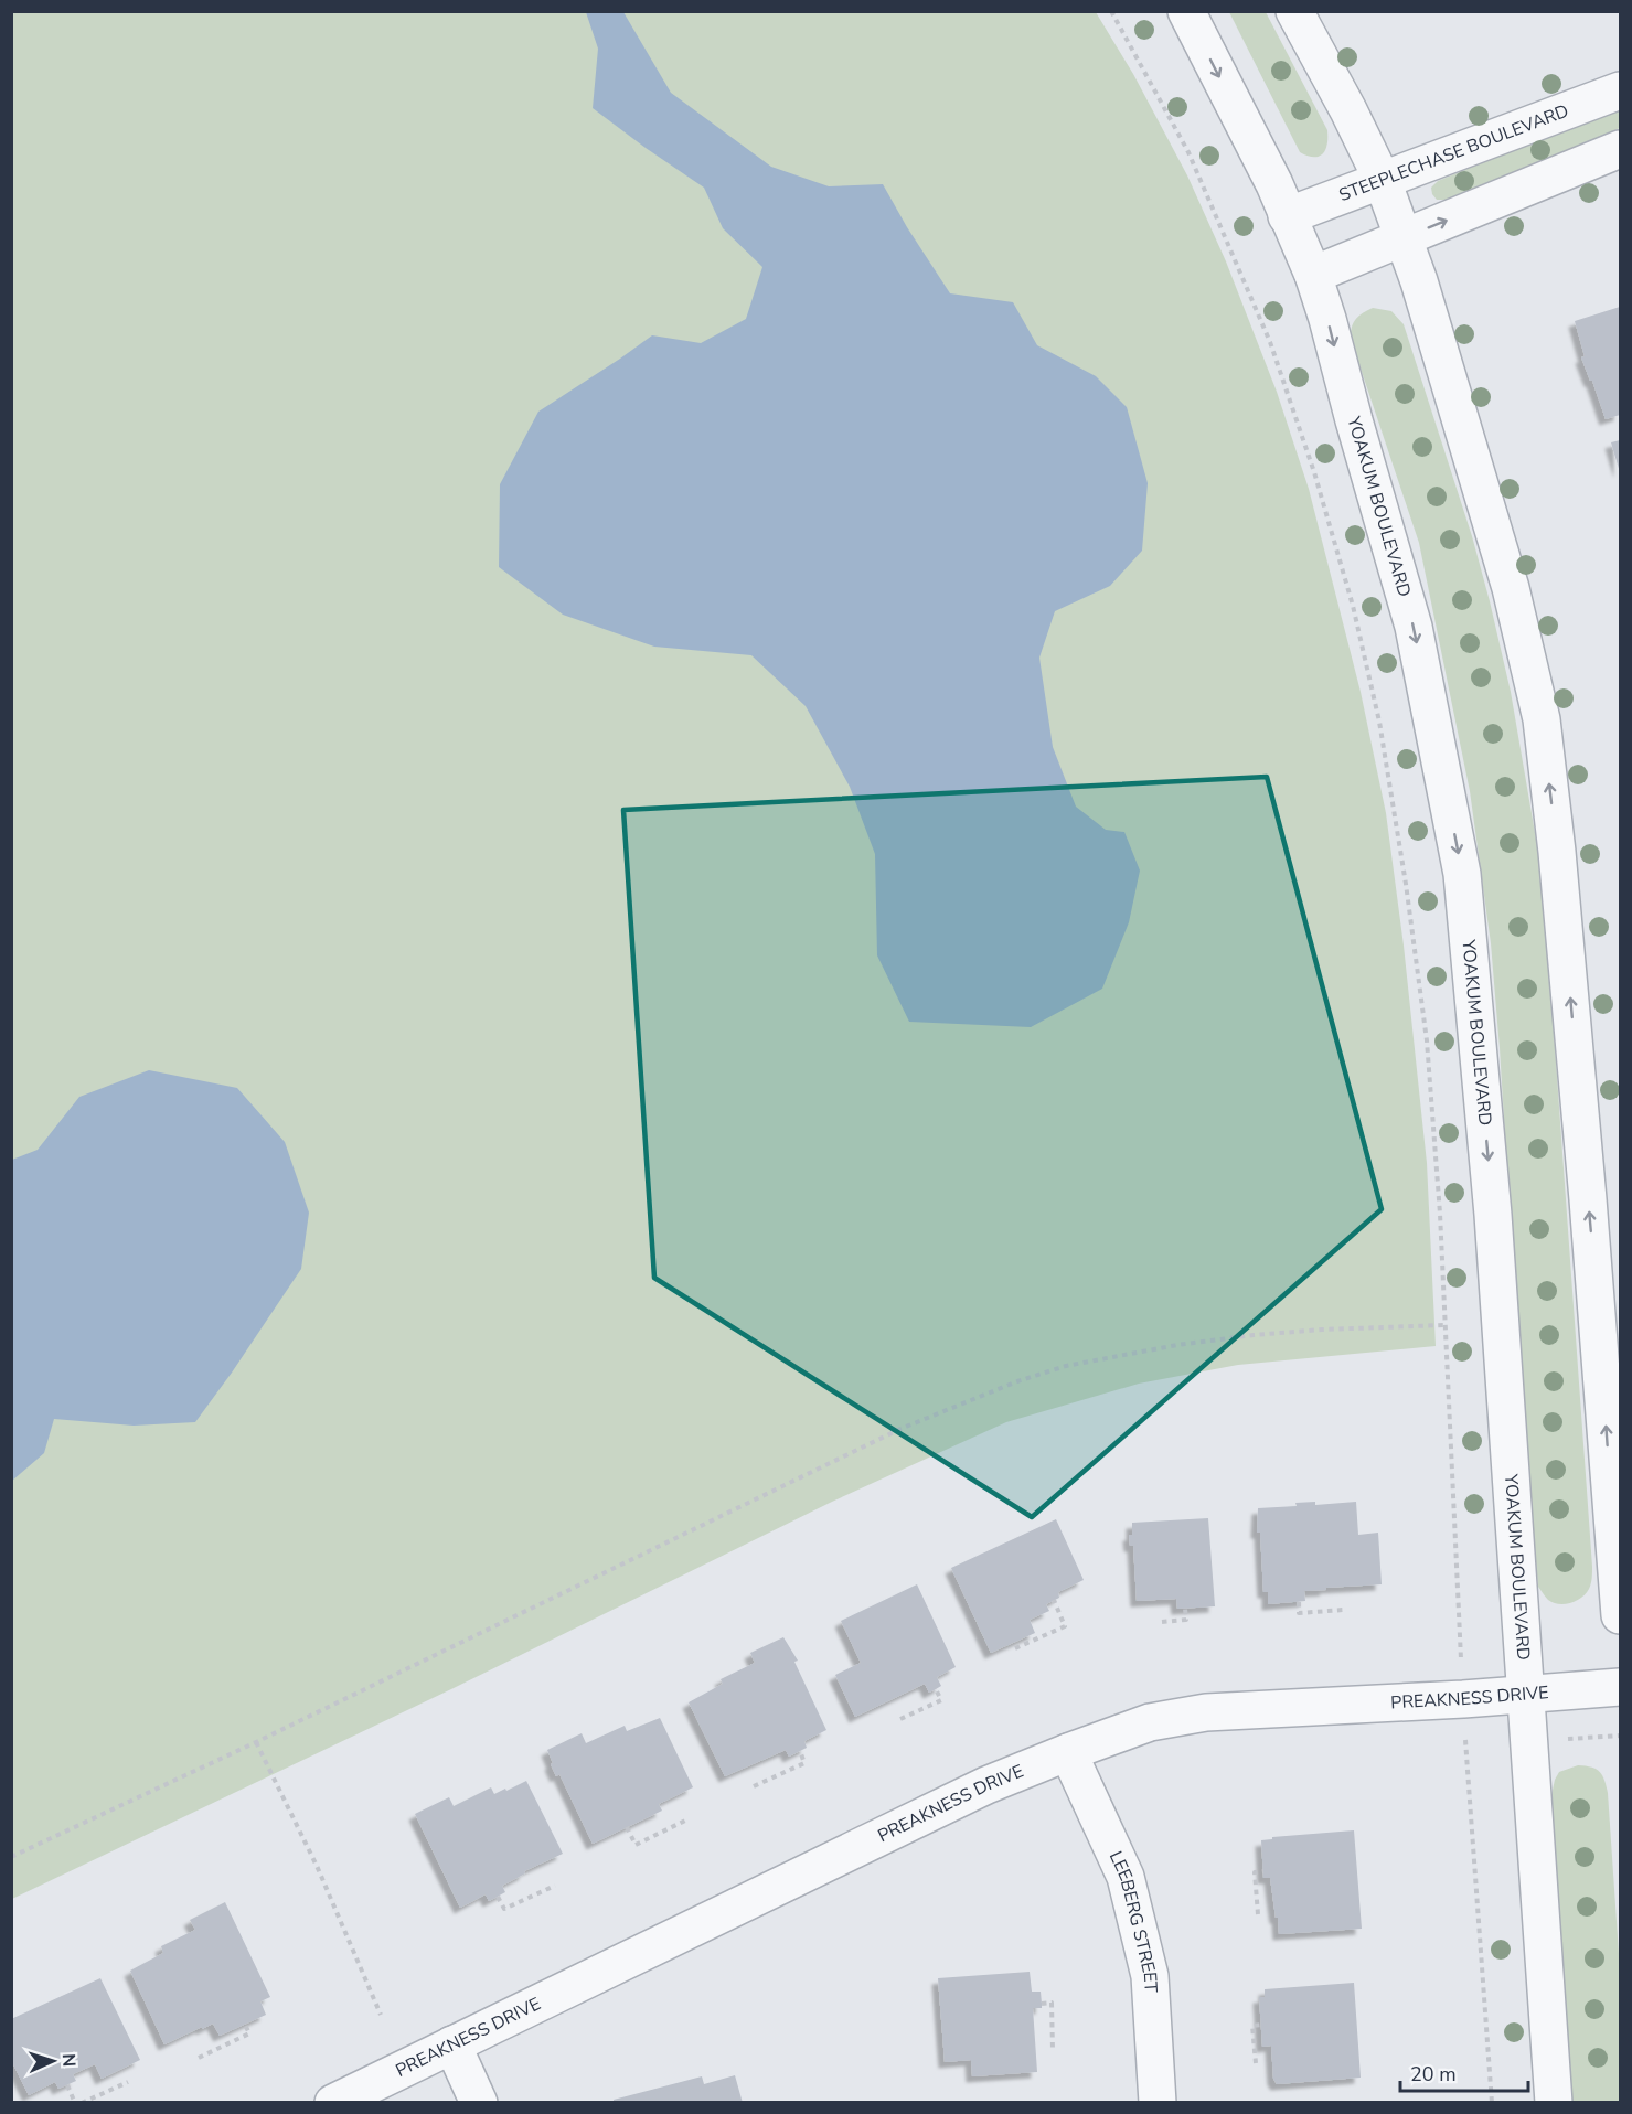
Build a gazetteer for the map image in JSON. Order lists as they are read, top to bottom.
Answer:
{
  "streets": {
    "street": [
      "STEEPLECHASE BOULEVARD",
      "YOAKUM BOULEVARD",
      "PREAKNESS DRIVE",
      "LEEBERG STREET"
    ]
  },
  "crossings": [
    ["STEEPLECHASE BOULEVARD", "YOAKUM BOULEVARD"],
    ["YOAKUM BOULEVARD", "PREAKNESS DRIVE"],
    ["PREAKNESS DRIVE", "LEEBERG STREET"]
  ],
  "scale_bar": "20 m",
  "north": "right"
}
